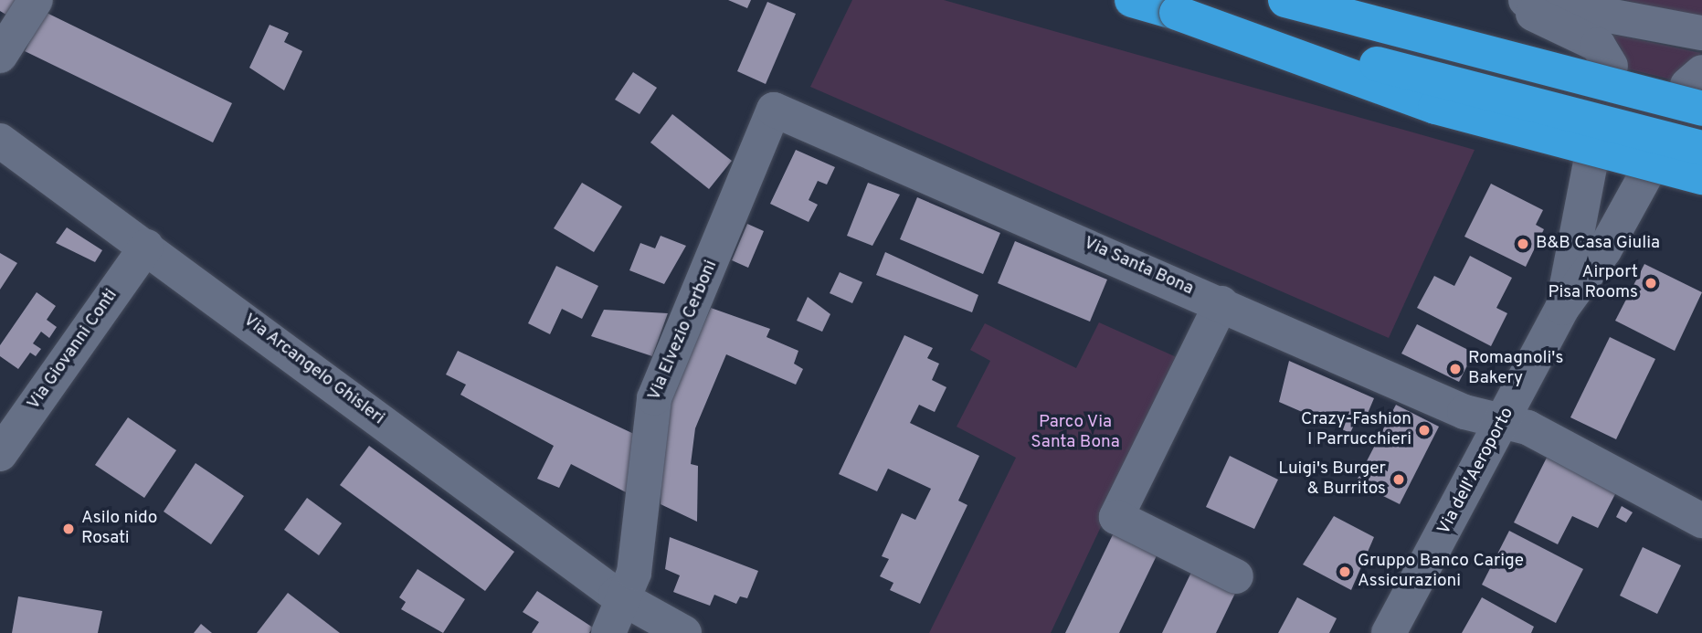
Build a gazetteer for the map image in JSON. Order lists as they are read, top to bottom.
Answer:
{
  "streets": {
    "street": [
      "Via Santa Bona",
      "Via Elvezio Cerboni",
      "Via Giovanni Conti",
      "Via Arcangelo Ghisleri",
      "Via dell'Aeroporto"
    ]
  },
  "crossings": [
    ["Via Santa Bona", "Via Elvezio Cerboni"],
    ["Via Santa Bona", "Via dell'Aeroporto"],
    ["Via Elvezio Cerboni", "Via Arcangelo Ghisleri"],
    ["Via Giovanni Conti", "Via Arcangelo Ghisleri"]
  ],
  "parks": ["Parco Via Santa Bona"],
  "places": [
    "B&B Casa Giulia",
    "Airport Pisa Rooms",
    "Romagnoli's Bakery",
    "Crazy-Fashion I Parrucchieri",
    "Luigi's Burger & Burritos",
    "Asilo nido Rosati",
    "Gruppo Banco Carige Assicurazioni"
  ]
}
